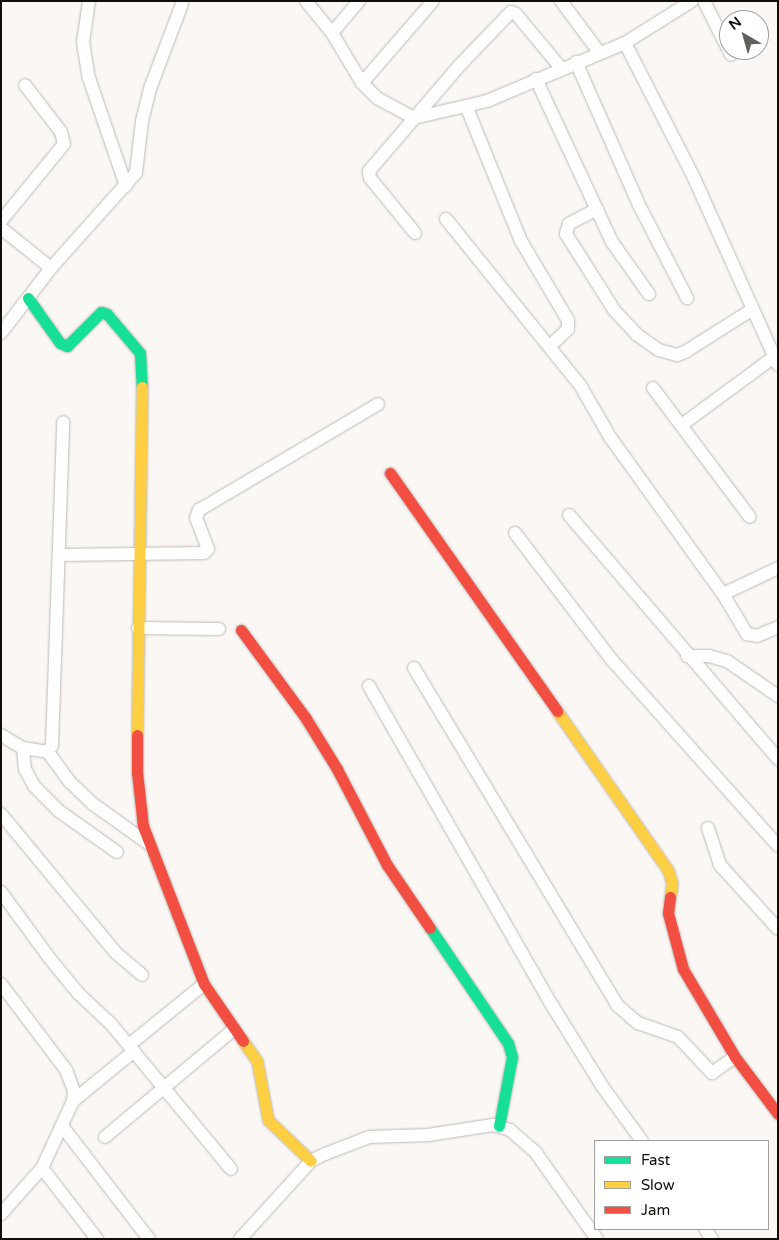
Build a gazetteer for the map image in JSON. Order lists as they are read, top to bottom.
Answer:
{
  "legend": ["Fast", "Slow", "Jam"],
  "north": "top left"
}
